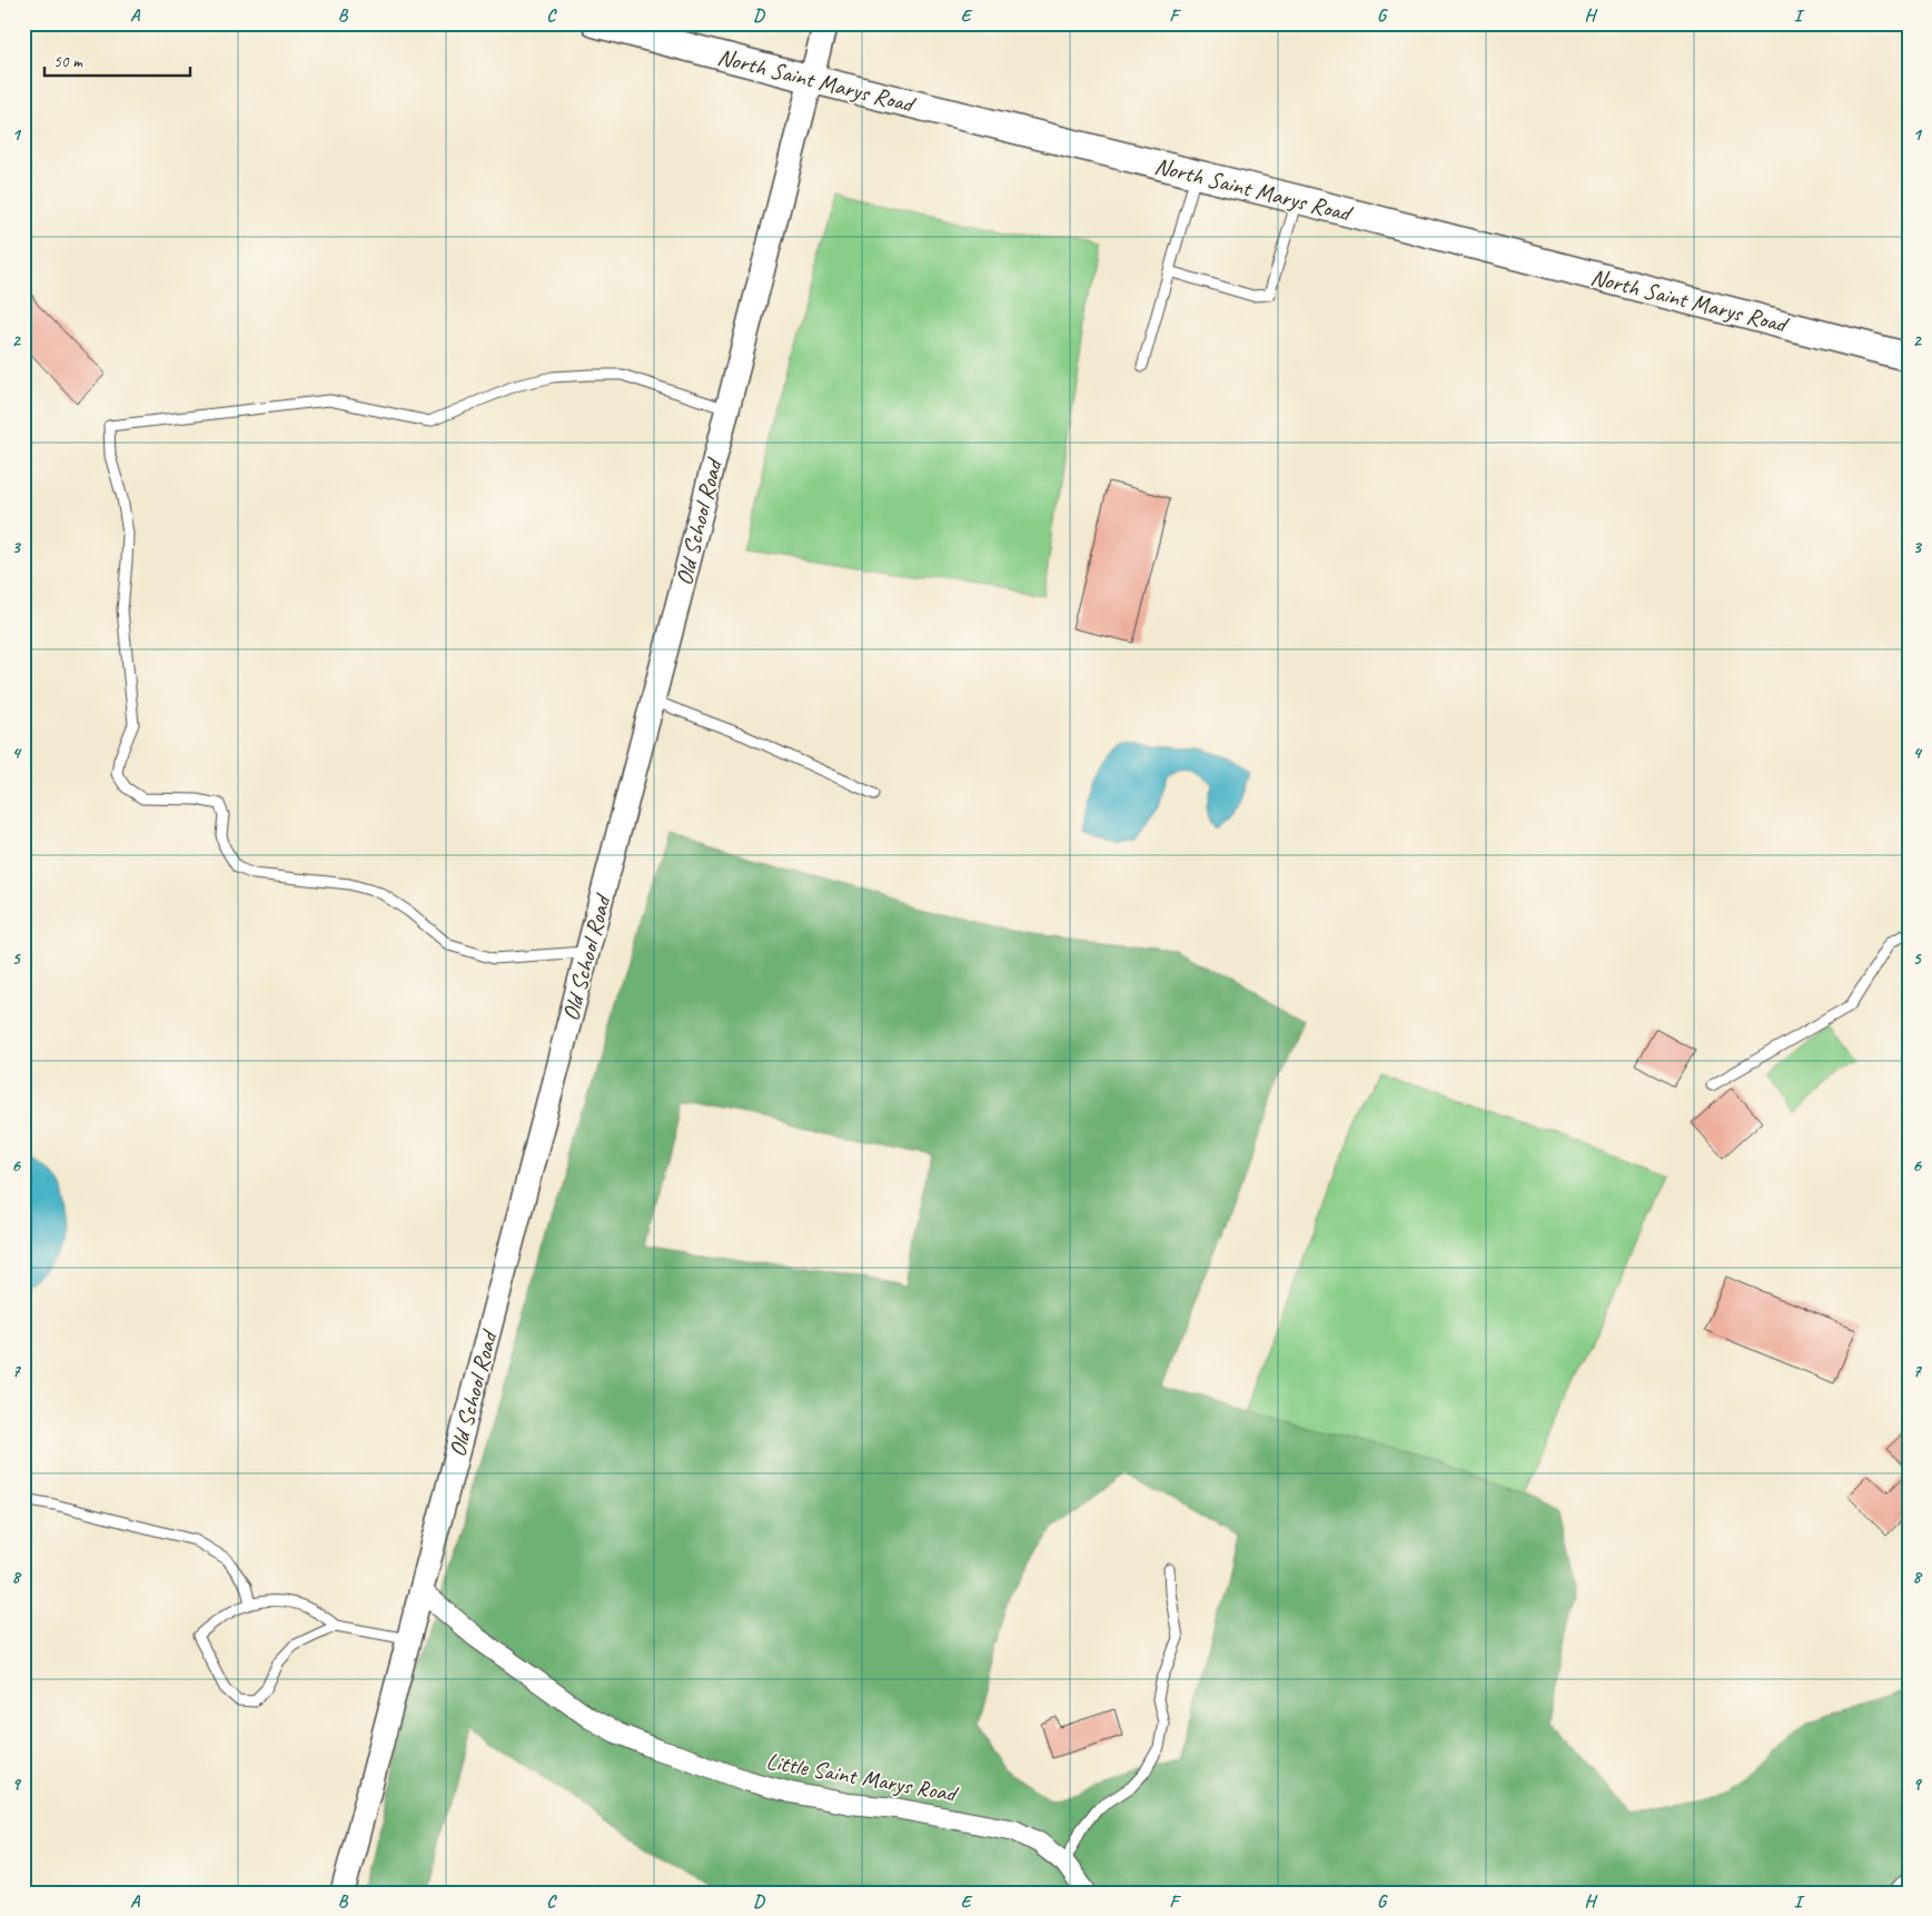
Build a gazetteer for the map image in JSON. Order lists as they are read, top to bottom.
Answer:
{
  "streets": {
    "main road": ["North Saint Marys Road"],
    "street": ["Old School Road", "Little Saint Marys Road"]
  },
  "crossings": [
    ["North Saint Marys Road", "Old School Road"],
    ["Old School Road", "Little Saint Marys Road"]
  ],
  "scale_bar": "50 m",
  "grid": {
    "columns": [
      "A",
      "B",
      "C",
      "D",
      "E",
      "F",
      "G",
      "H",
      "I"
    ],
    "rows": [
      "1",
      "2",
      "3",
      "4",
      "5",
      "6",
      "7",
      "8",
      "9"
    ]
  }
}
